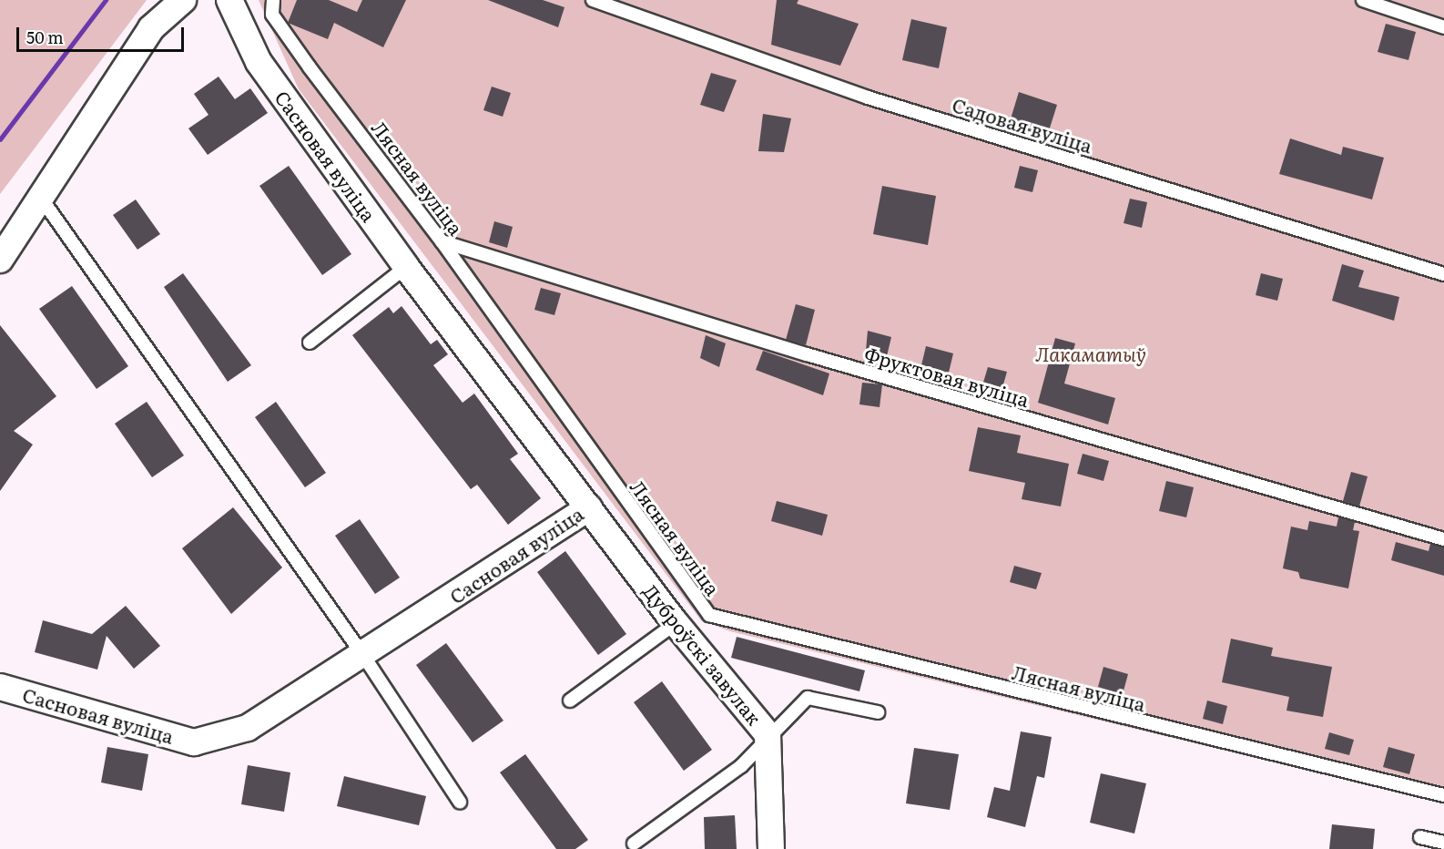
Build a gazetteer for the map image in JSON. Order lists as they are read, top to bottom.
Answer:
{
  "streets": {
    "street": ["Сасновая вуліца", "Дуброўскі завулак"],
    "lane": ["Садовая вуліца", "Лясная вуліца", "Фруктовая вуліца"]
  },
  "crossings": [
    ["Сасновая вуліца", "Дуброўскі завулак"],
    ["Лясная вуліца", "Фруктовая вуліца"]
  ],
  "parks": ["Лакаматыў"],
  "scale_bar": "50 m"
}
